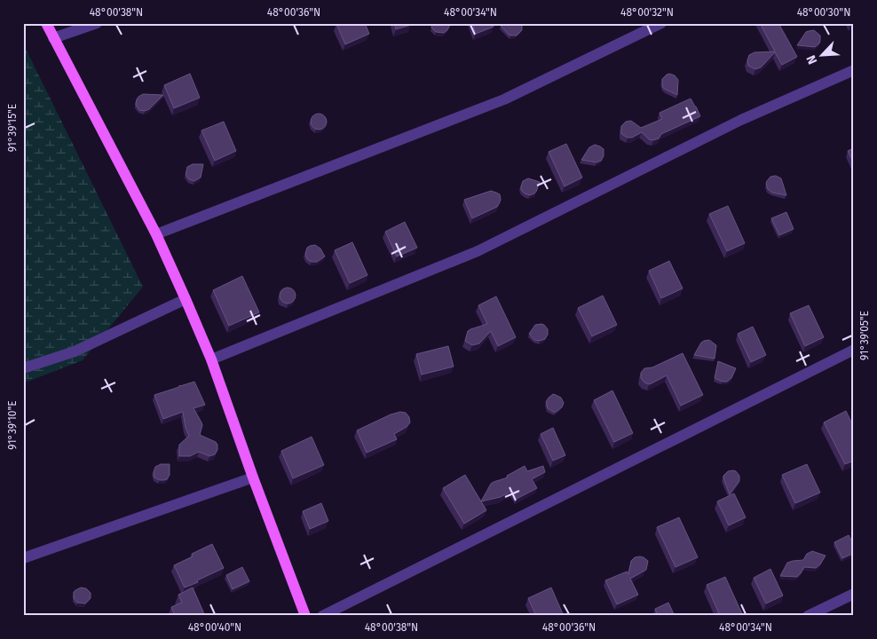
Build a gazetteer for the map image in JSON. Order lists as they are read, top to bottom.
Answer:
{
  "north": "bottom left",
  "coordinates": [
    "48°00'38\"N",
    "48°00'36\"N",
    "48°00'34\"N",
    "48°00'32\"N",
    "48°00'30\"N",
    "91°39'15\"E",
    "91°39'05\"E",
    "91°39'10\"E",
    "48°00'40\"N"
  ]
}
